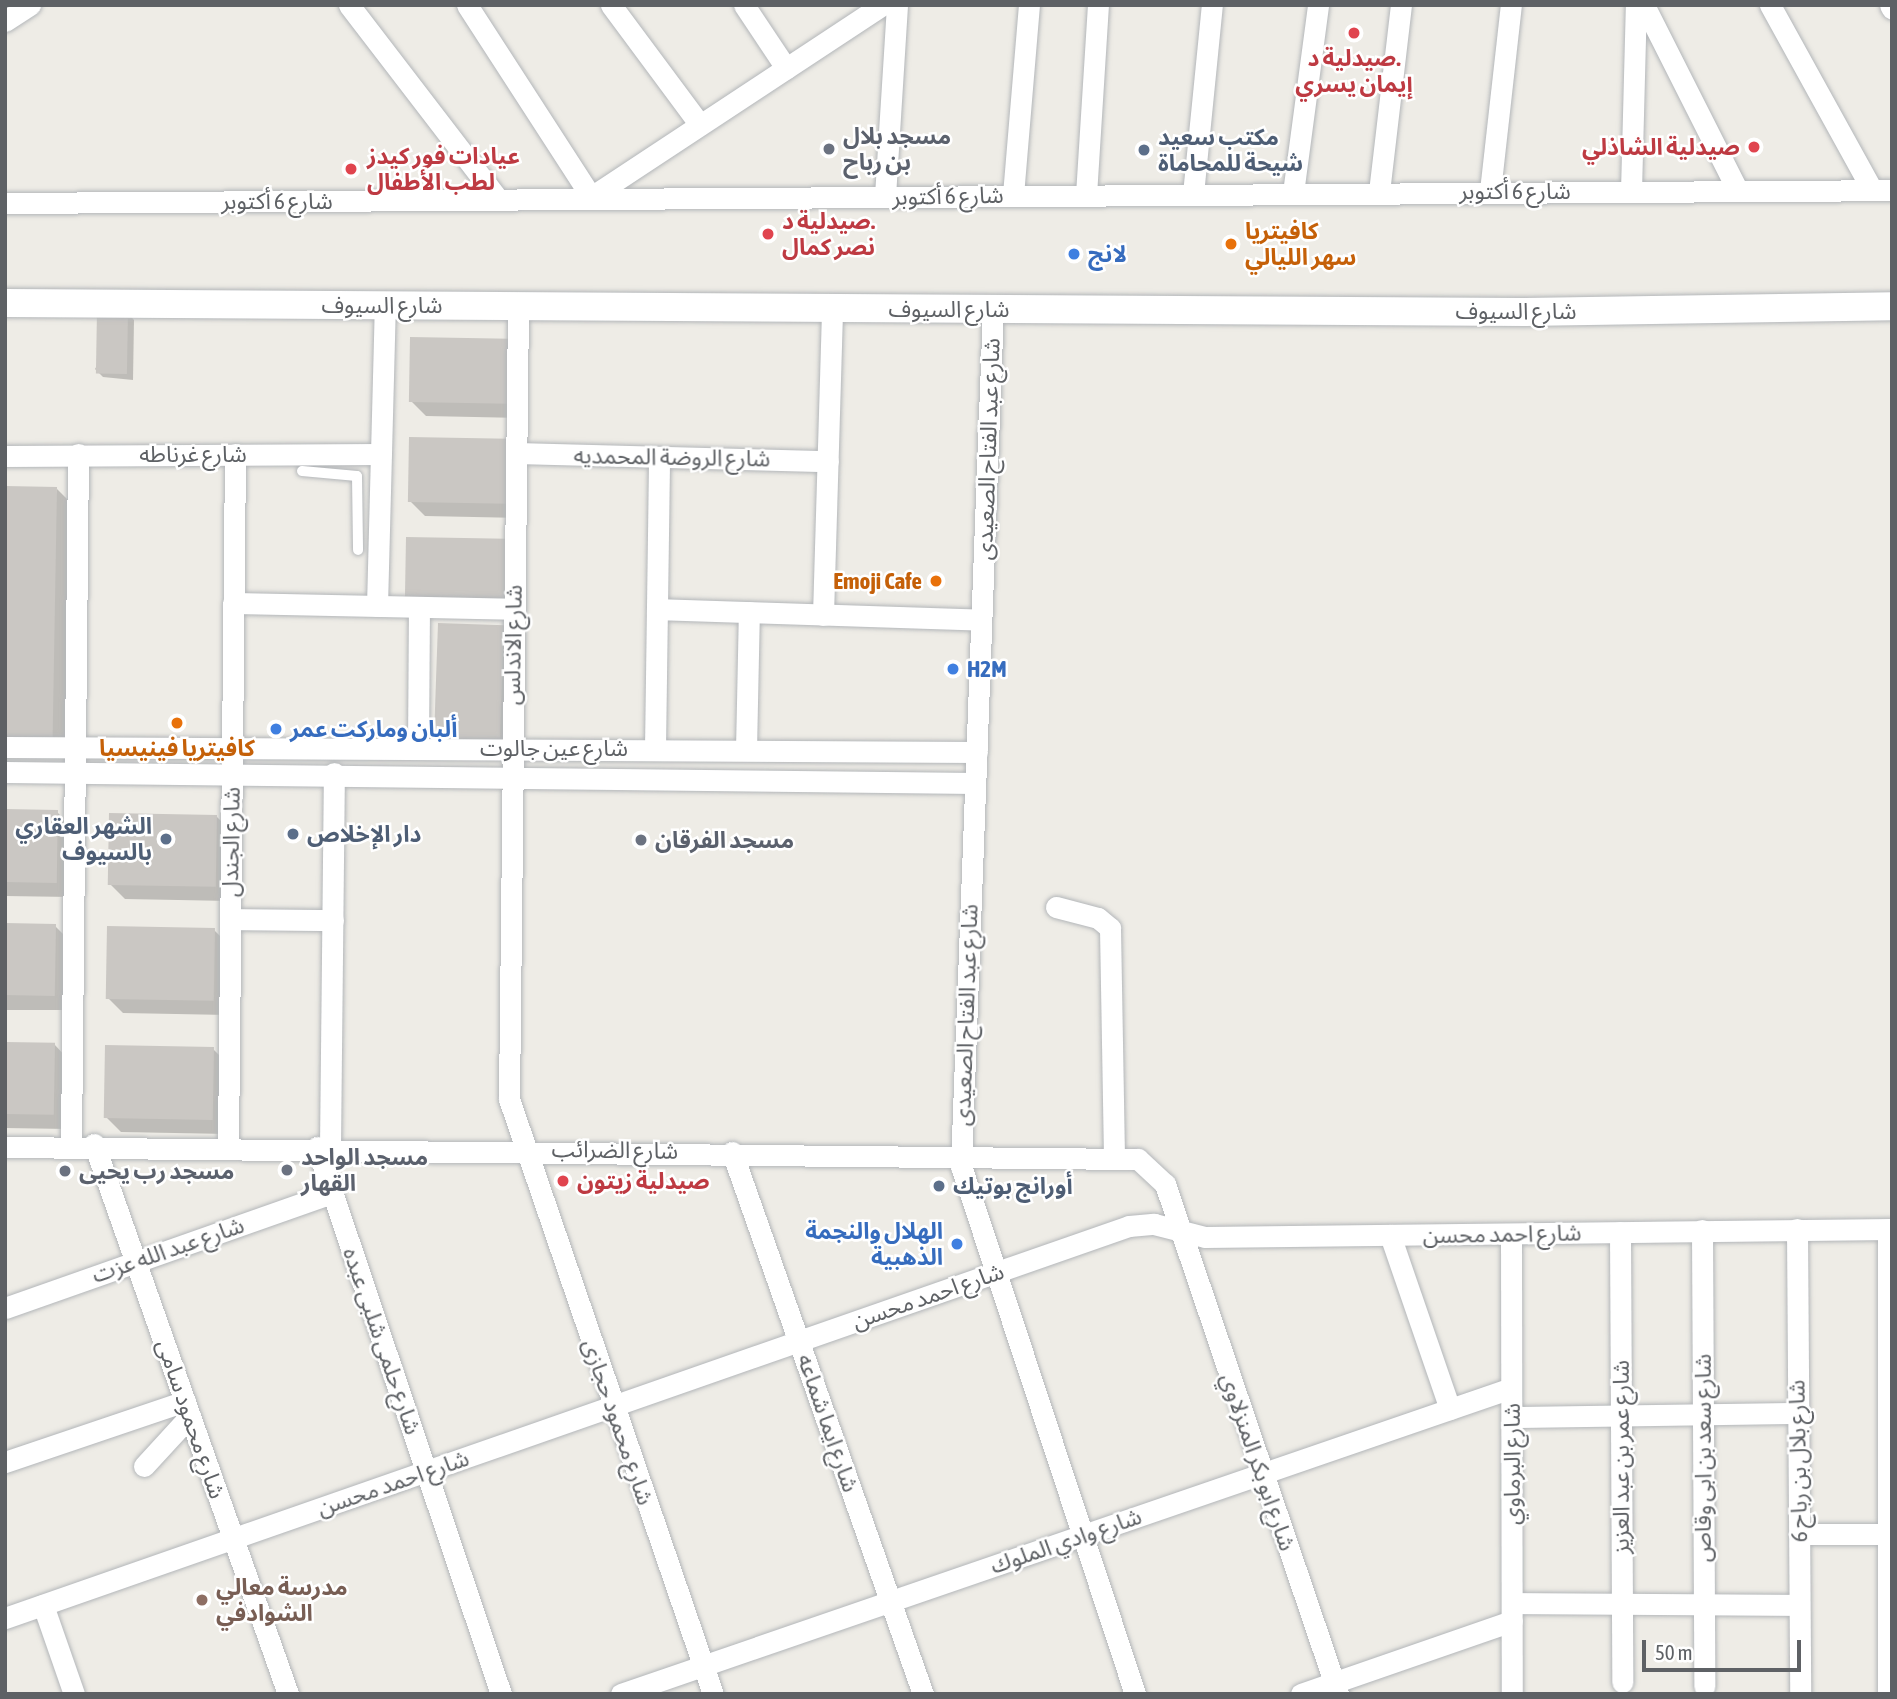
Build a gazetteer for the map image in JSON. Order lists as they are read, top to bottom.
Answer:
{
  "streets": {
    "main road": ["شارع السيوف"],
    "street": [
      "شارع 6 أكتوبر",
      "شارع عبد الفتاح الصعيدى",
      "شارع غرناطه",
      "شارع الروضة المحمديه",
      "شارع الاندلس",
      "شارع عين جالوت",
      "شارع الجندل",
      "شارع الضرائب",
      "شارع احمد محسن",
      "شارع عبد الله عزت",
      "شارع حلمى شلبى عبده",
      "شارع محمود سامى",
      "شارع محمود حجازى",
      "شارع ايما شماعه",
      "شارع عمر بن عبد العزيز",
      "شارع سعد بن ابى وقاص",
      "شارع بلال بن رباح 6",
      "شارع ابو بكر المنزلاوي",
      "شارع البرماوي",
      "شارع وادي الملوك"
    ]
  },
  "crossings": [
    ["شارع السيوف", "شارع عبد الفتاح الصعيدى"],
    ["شارع السيوف", "شارع الاندلس"],
    ["شارع عبد الفتاح الصعيدى", "شارع عين جالوت"],
    ["شارع عبد الفتاح الصعيدى", "شارع الضرائب"],
    ["شارع عبد الفتاح الصعيدى", "شارع احمد محسن"],
    ["شارع عبد الفتاح الصعيدى", "شارع وادي الملوك"],
    ["شارع غرناطه", "شارع الجندل"],
    ["شارع الروضة المحمديه", "شارع الاندلس"],
    ["شارع الاندلس", "شارع عين جالوت"],
    ["شارع الاندلس", "شارع الضرائب"],
    ["شارع الاندلس", "شارع محمود حجازى"],
    ["شارع عين جالوت", "شارع الجندل"],
    ["شارع عين جالوت", "شارع حلمى شلبى عبده"],
    ["شارع الجندل", "شارع الضرائب"],
    ["شارع الضرائب", "شارع احمد محسن"],
    ["شارع الضرائب", "شارع حلمى شلبى عبده"],
    ["شارع الضرائب", "شارع محمود سامى"],
    ["شارع الضرائب", "شارع محمود حجازى"],
    ["شارع الضرائب", "شارع ايما شماعه"],
    ["شارع الضرائب", "شارع ابو بكر المنزلاوي"],
    ["شارع احمد محسن", "شارع حلمى شلبى عبده"],
    ["شارع احمد محسن", "شارع محمود سامى"],
    ["شارع احمد محسن", "شارع محمود حجازى"],
    ["شارع احمد محسن", "شارع ايما شماعه"],
    ["شارع احمد محسن", "شارع عمر بن عبد العزيز"],
    ["شارع احمد محسن", "شارع سعد بن ابى وقاص"],
    ["شارع احمد محسن", "شارع بلال بن رباح 6"],
    ["شارع احمد محسن", "شارع ابو بكر المنزلاوي"],
    ["شارع احمد محسن", "شارع البرماوي"],
    ["شارع عبد الله عزت", "شارع حلمى شلبى عبده"],
    ["شارع عبد الله عزت", "شارع محمود سامى"],
    ["شارع محمود حجازى", "شارع وادي الملوك"],
    ["شارع ايما شماعه", "شارع وادي الملوك"],
    ["شارع ابو بكر المنزلاوي", "شارع وادي الملوك"],
    ["شارع البرماوي", "شارع وادي الملوك"]
  ],
  "places": [
    "صيدلية د. إيمان يسري",
    "صيدلية الشاذلي",
    "مسجد بلال بن رباح",
    "مكتب سعيد شيحة للمحاماة",
    "عيادات فور كيدز لطب الأطفال",
    "صيدلية د. نصر كمال",
    "كافيتريا سهر الليالي",
    "لانج",
    "Emoji Cafe",
    "H2M",
    "كافيتريا فينيسيا",
    "ألبان وماركت عمر",
    "دار الإخلاص",
    "الشهر العقاري بالسيوف",
    "مسجد الفرقان",
    "مسجد الواحد القهار",
    "مسجد رب يحيى",
    "صيدلية زيتون",
    "أورانج بوتيك",
    "الهلال والنجمة الذهبية",
    "مدرسة معالي الشوادفي"
  ],
  "scale_bar": "50 m"
}
